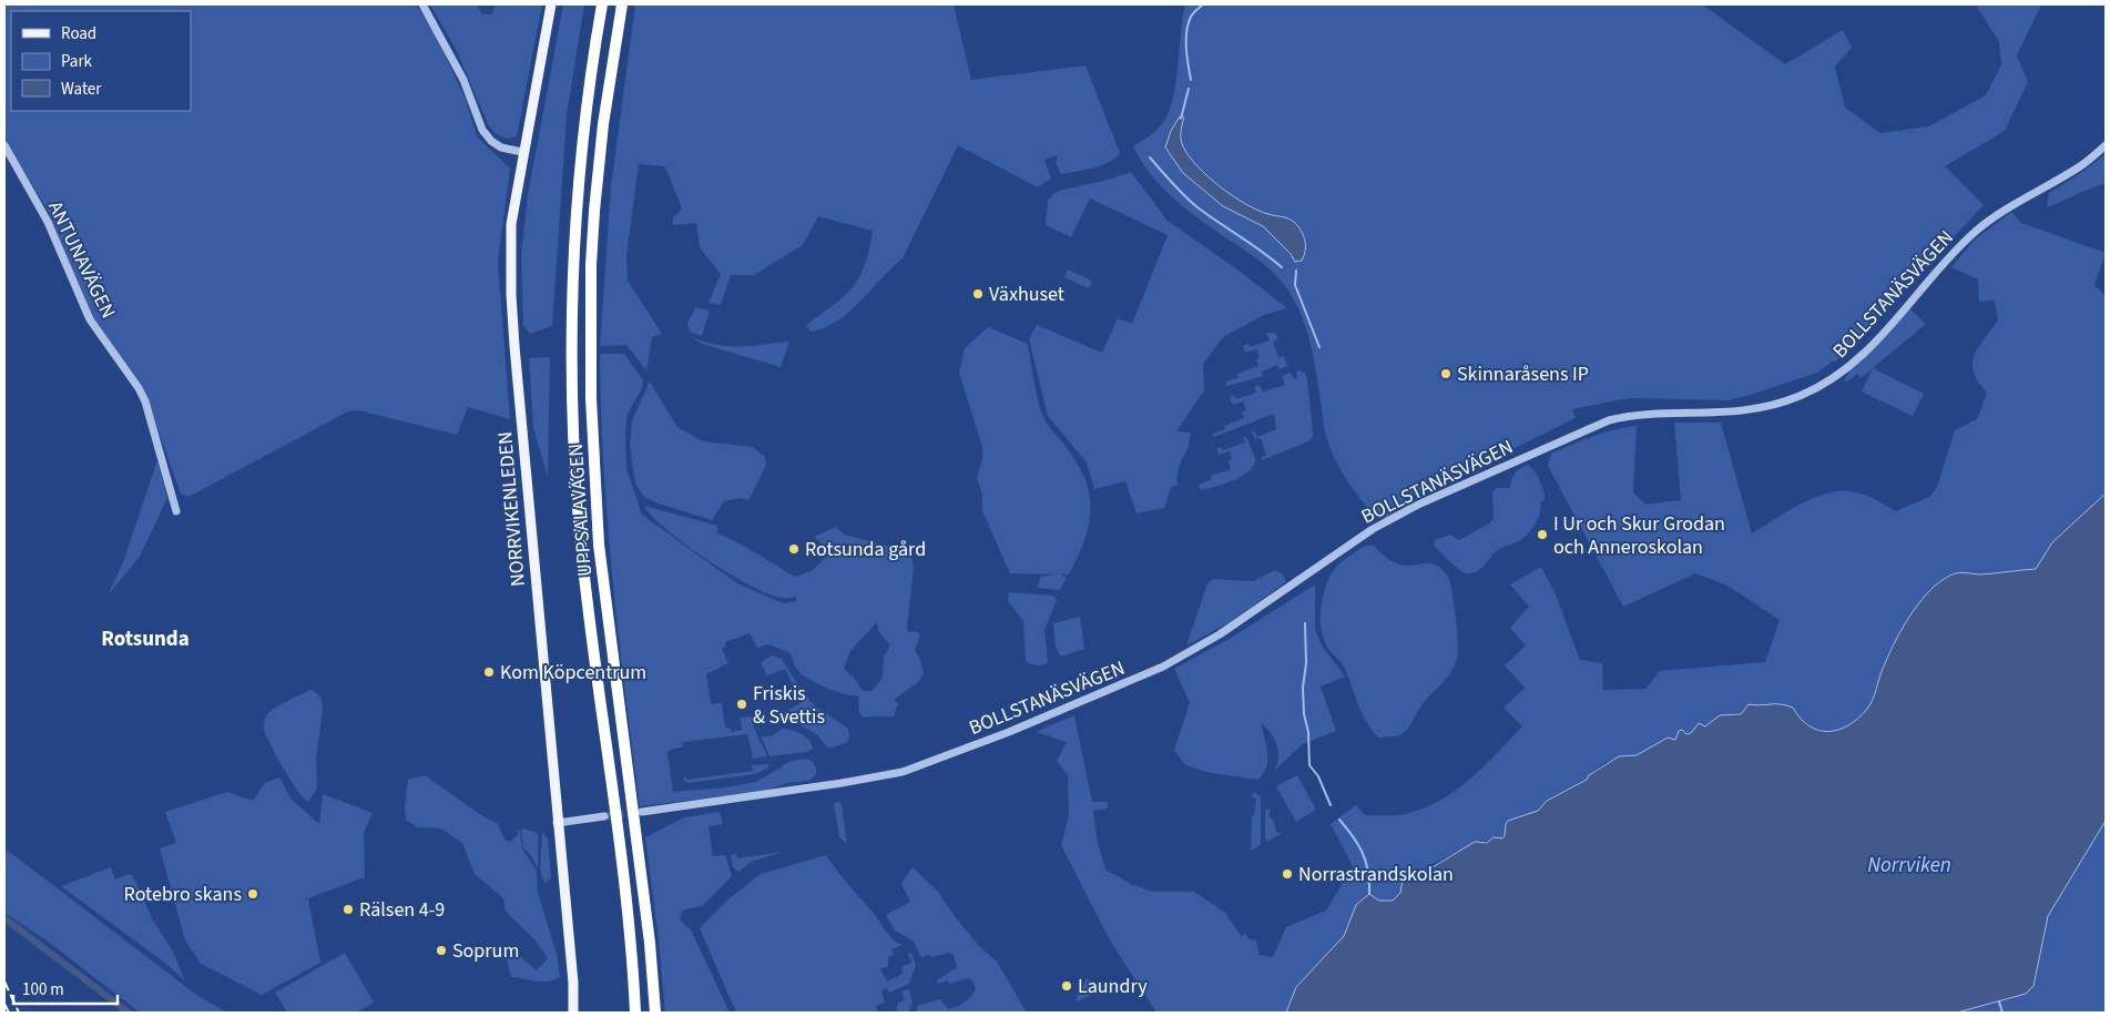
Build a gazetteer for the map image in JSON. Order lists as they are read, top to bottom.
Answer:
{
  "streets": {
    "highway": ["UPPSALAVÄGEN"],
    "main road": ["NORRVIKENLEDEN"],
    "street": ["ANTUNAVÄGEN", "BOLLSTANÄSVÄGEN"]
  },
  "districts": ["Rotsunda"],
  "water": ["Norrviken"],
  "places": [
    "Växhuset",
    "Skinnaråsens IP",
    "I Ur och Skur Grodan och Anneroskolan",
    "Rotsunda gård",
    "Kom Köpcentrum",
    "Friskis & Svettis",
    "Norrastrandskolan",
    "Rotebro skans",
    "Rälsen 4-9",
    "Soprum",
    "Laundry"
  ],
  "legend": ["Road", "Park", "Water"],
  "scale_bar": "100 m"
}
